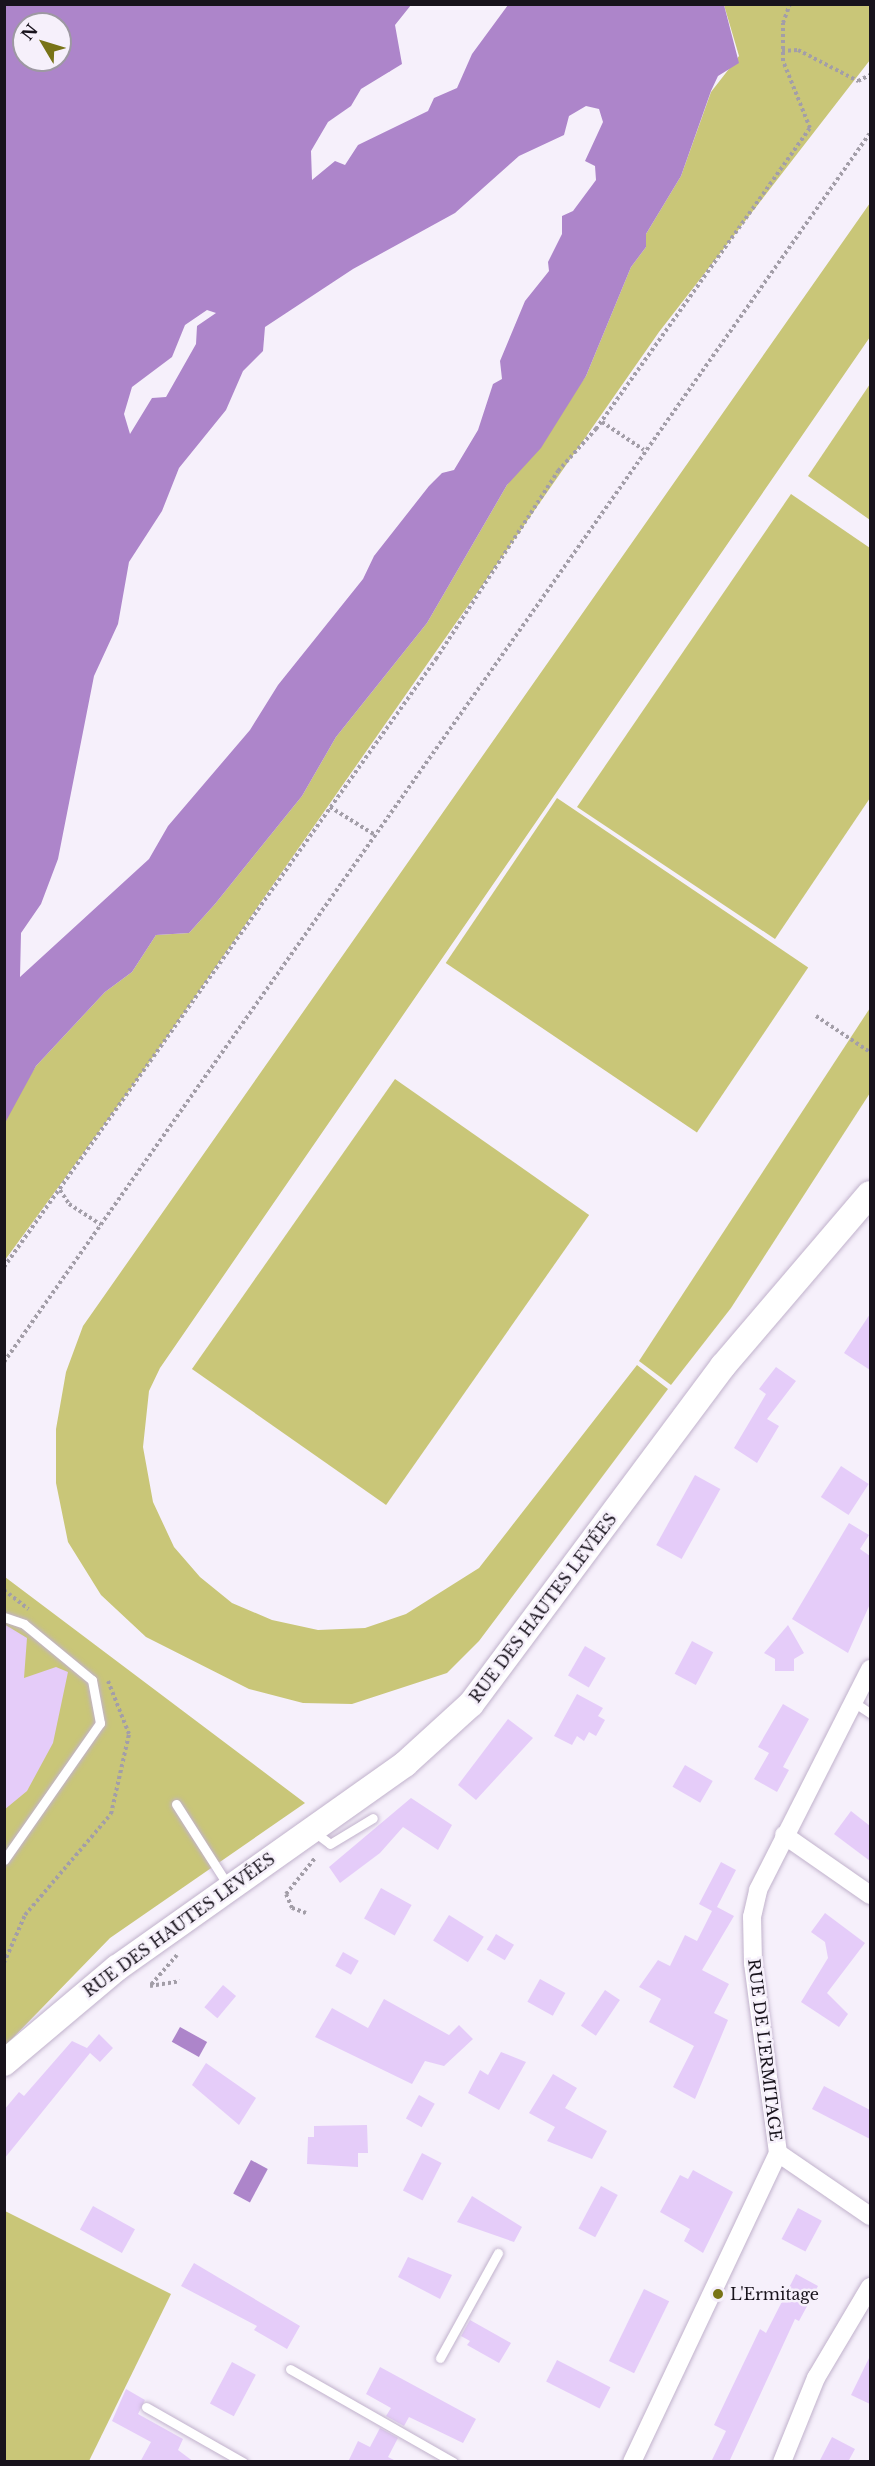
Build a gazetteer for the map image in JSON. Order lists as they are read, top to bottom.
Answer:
{
  "streets": {
    "street": ["RUE DES HAUTES LEVÉES", "RUE DE L'ERMITAGE"]
  },
  "places": ["L'Ermitage"],
  "north": "top left"
}
